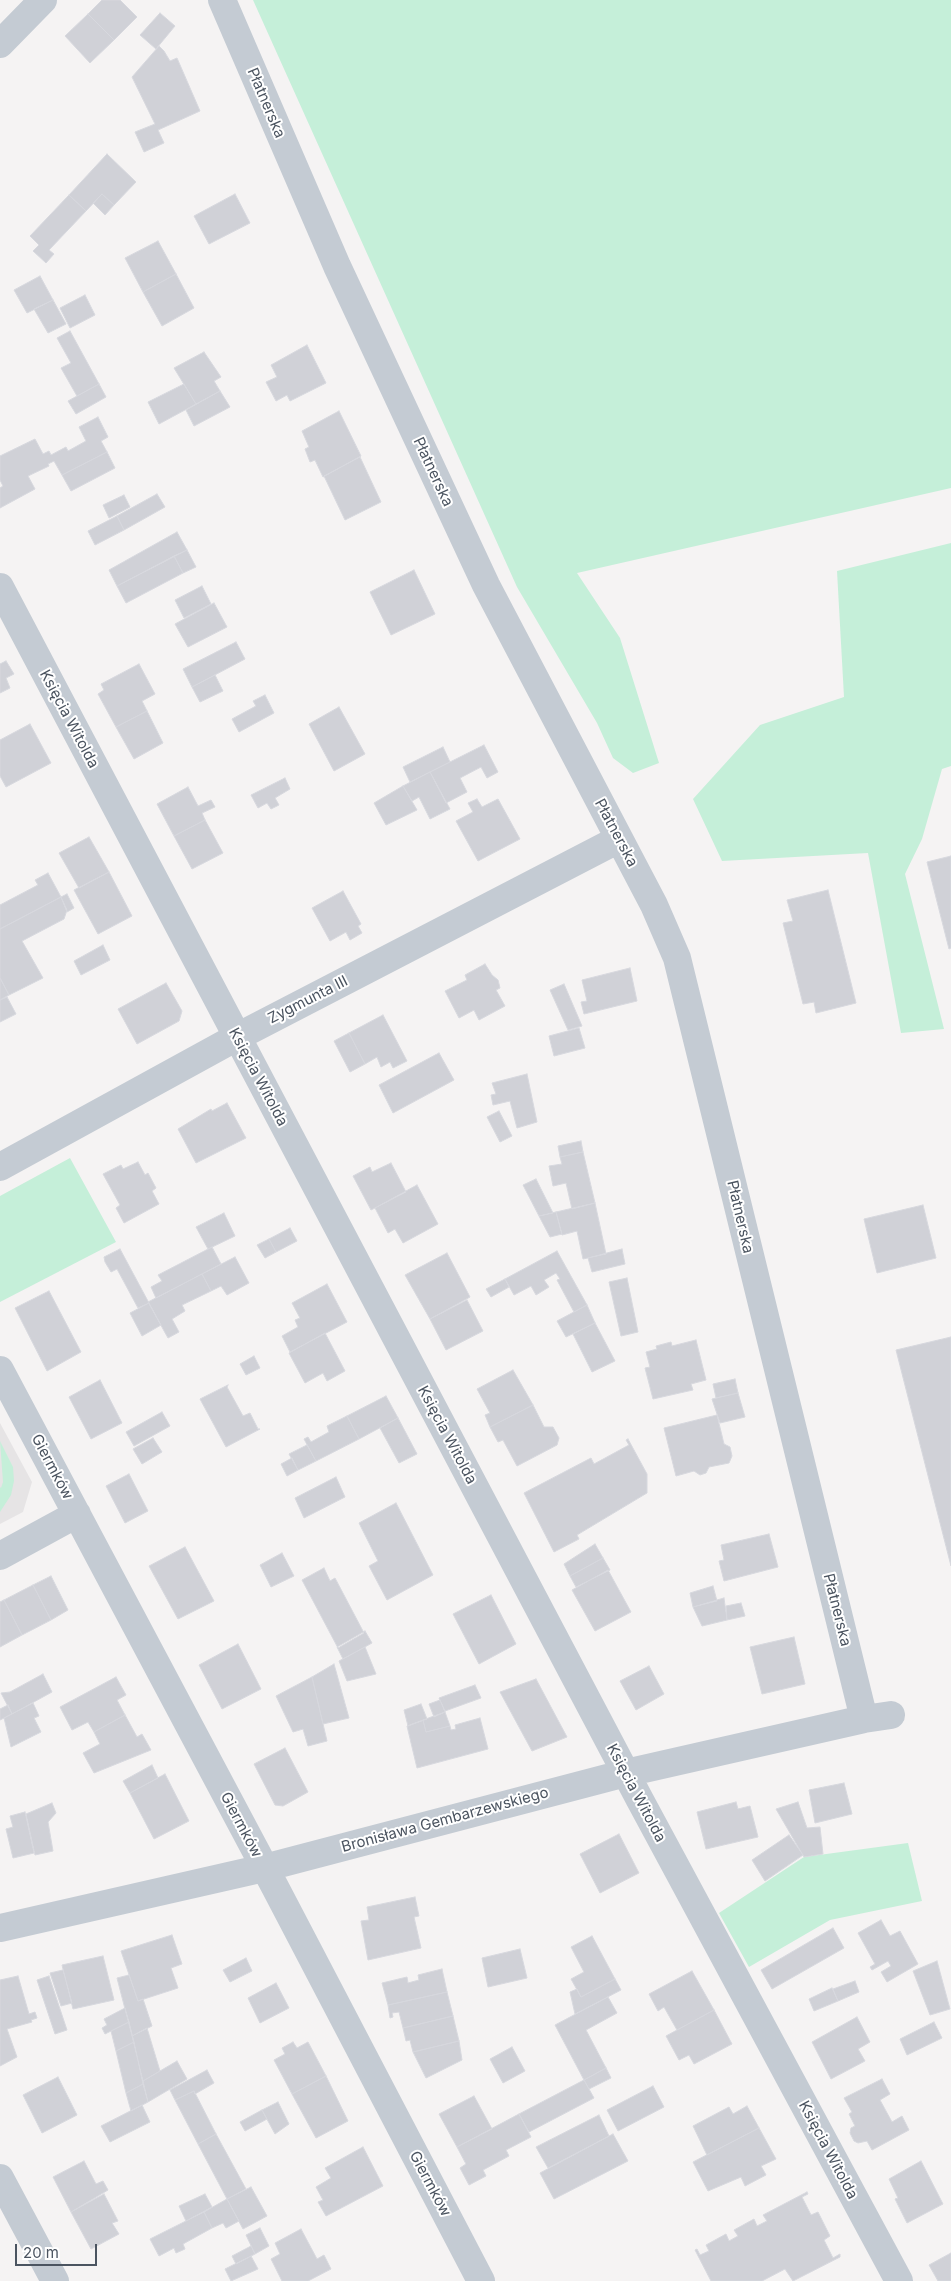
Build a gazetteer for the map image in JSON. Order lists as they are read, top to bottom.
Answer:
{
  "streets": {
    "street": [
      "Płatnerska",
      "Księcia Witolda",
      "Zygmunta III",
      "Giermków",
      "Bronisława Gembarzewskiego"
    ]
  },
  "crossings": [
    ["Płatnerska", "Zygmunta III"],
    ["Płatnerska", "Bronisława Gembarzewskiego"],
    ["Księcia Witolda", "Zygmunta III"],
    ["Księcia Witolda", "Bronisława Gembarzewskiego"],
    ["Giermków", "Bronisława Gembarzewskiego"]
  ],
  "scale_bar": "20 m"
}
